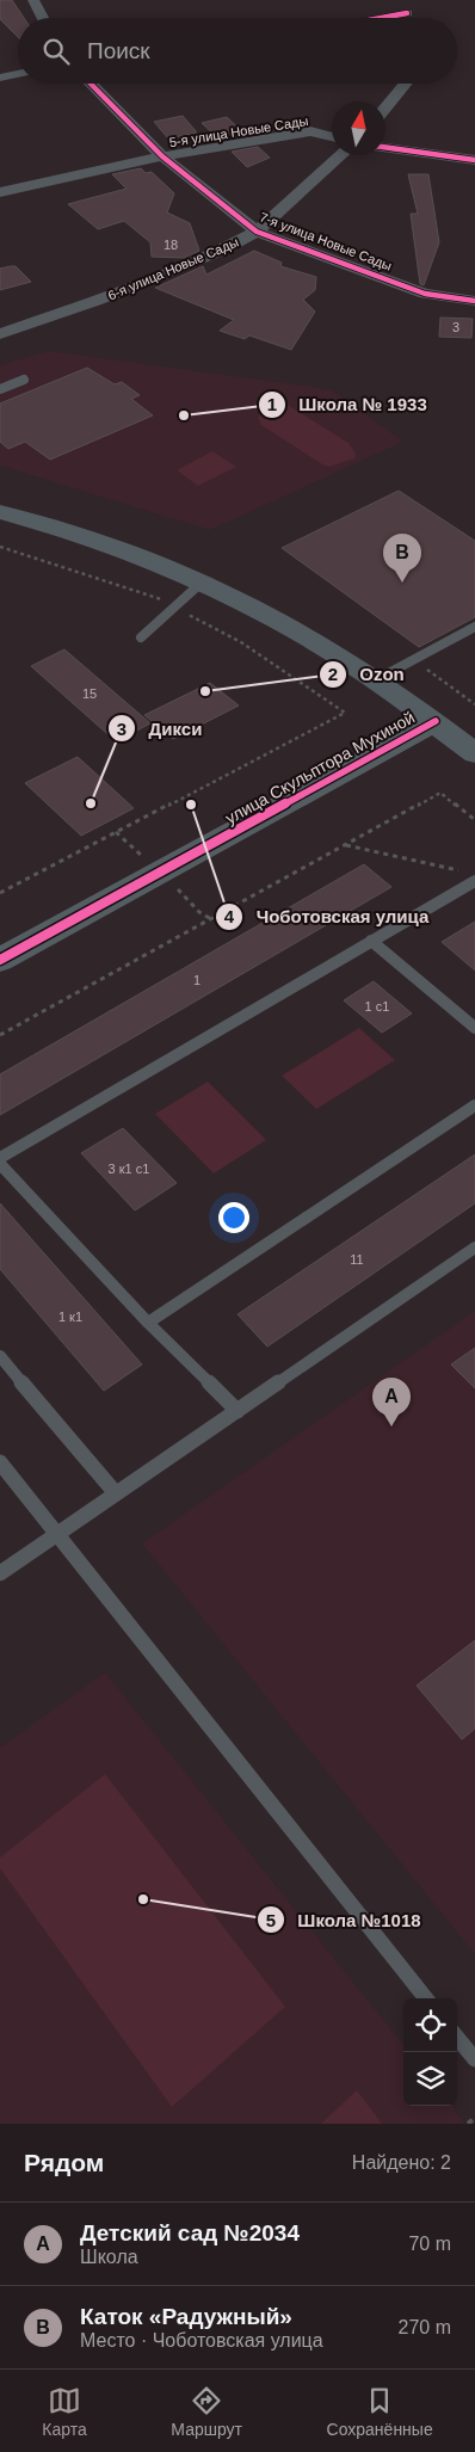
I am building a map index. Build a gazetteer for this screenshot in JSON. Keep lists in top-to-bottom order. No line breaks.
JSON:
{"streets":{"main road":["улица Скульптора Мухиной"],"street":["5-я улица Новые Сады","7-я улица Новые Сады","6-я улица Новые Сады"]},"crossings":[["5-я улица Новые Сады","7-я улица Новые Сады"],["7-я улица Новые Сады","6-я улица Новые Сады"]],"places":["Школа № 1933","Ozon","Дикси","Чоботовская улица","Школа №1018"],"house_numbers":["18","3","15","1","1 с1","3 к1 с1","11","1 к1"],"north":"top","page":{"search":"Поиск","pins":["B","A"],"heading":["Рядом","Найдено: 2"],"list":[{"mark":"A","name":"Детский сад №2034","note":"Школа","value":"70 m"},{"mark":"B","name":"Каток «Радужный»","note":"Место · Чоботовская улица","value":"270 m"}],"nav":["Карта","Маршрут","Сохранённые"]}}
